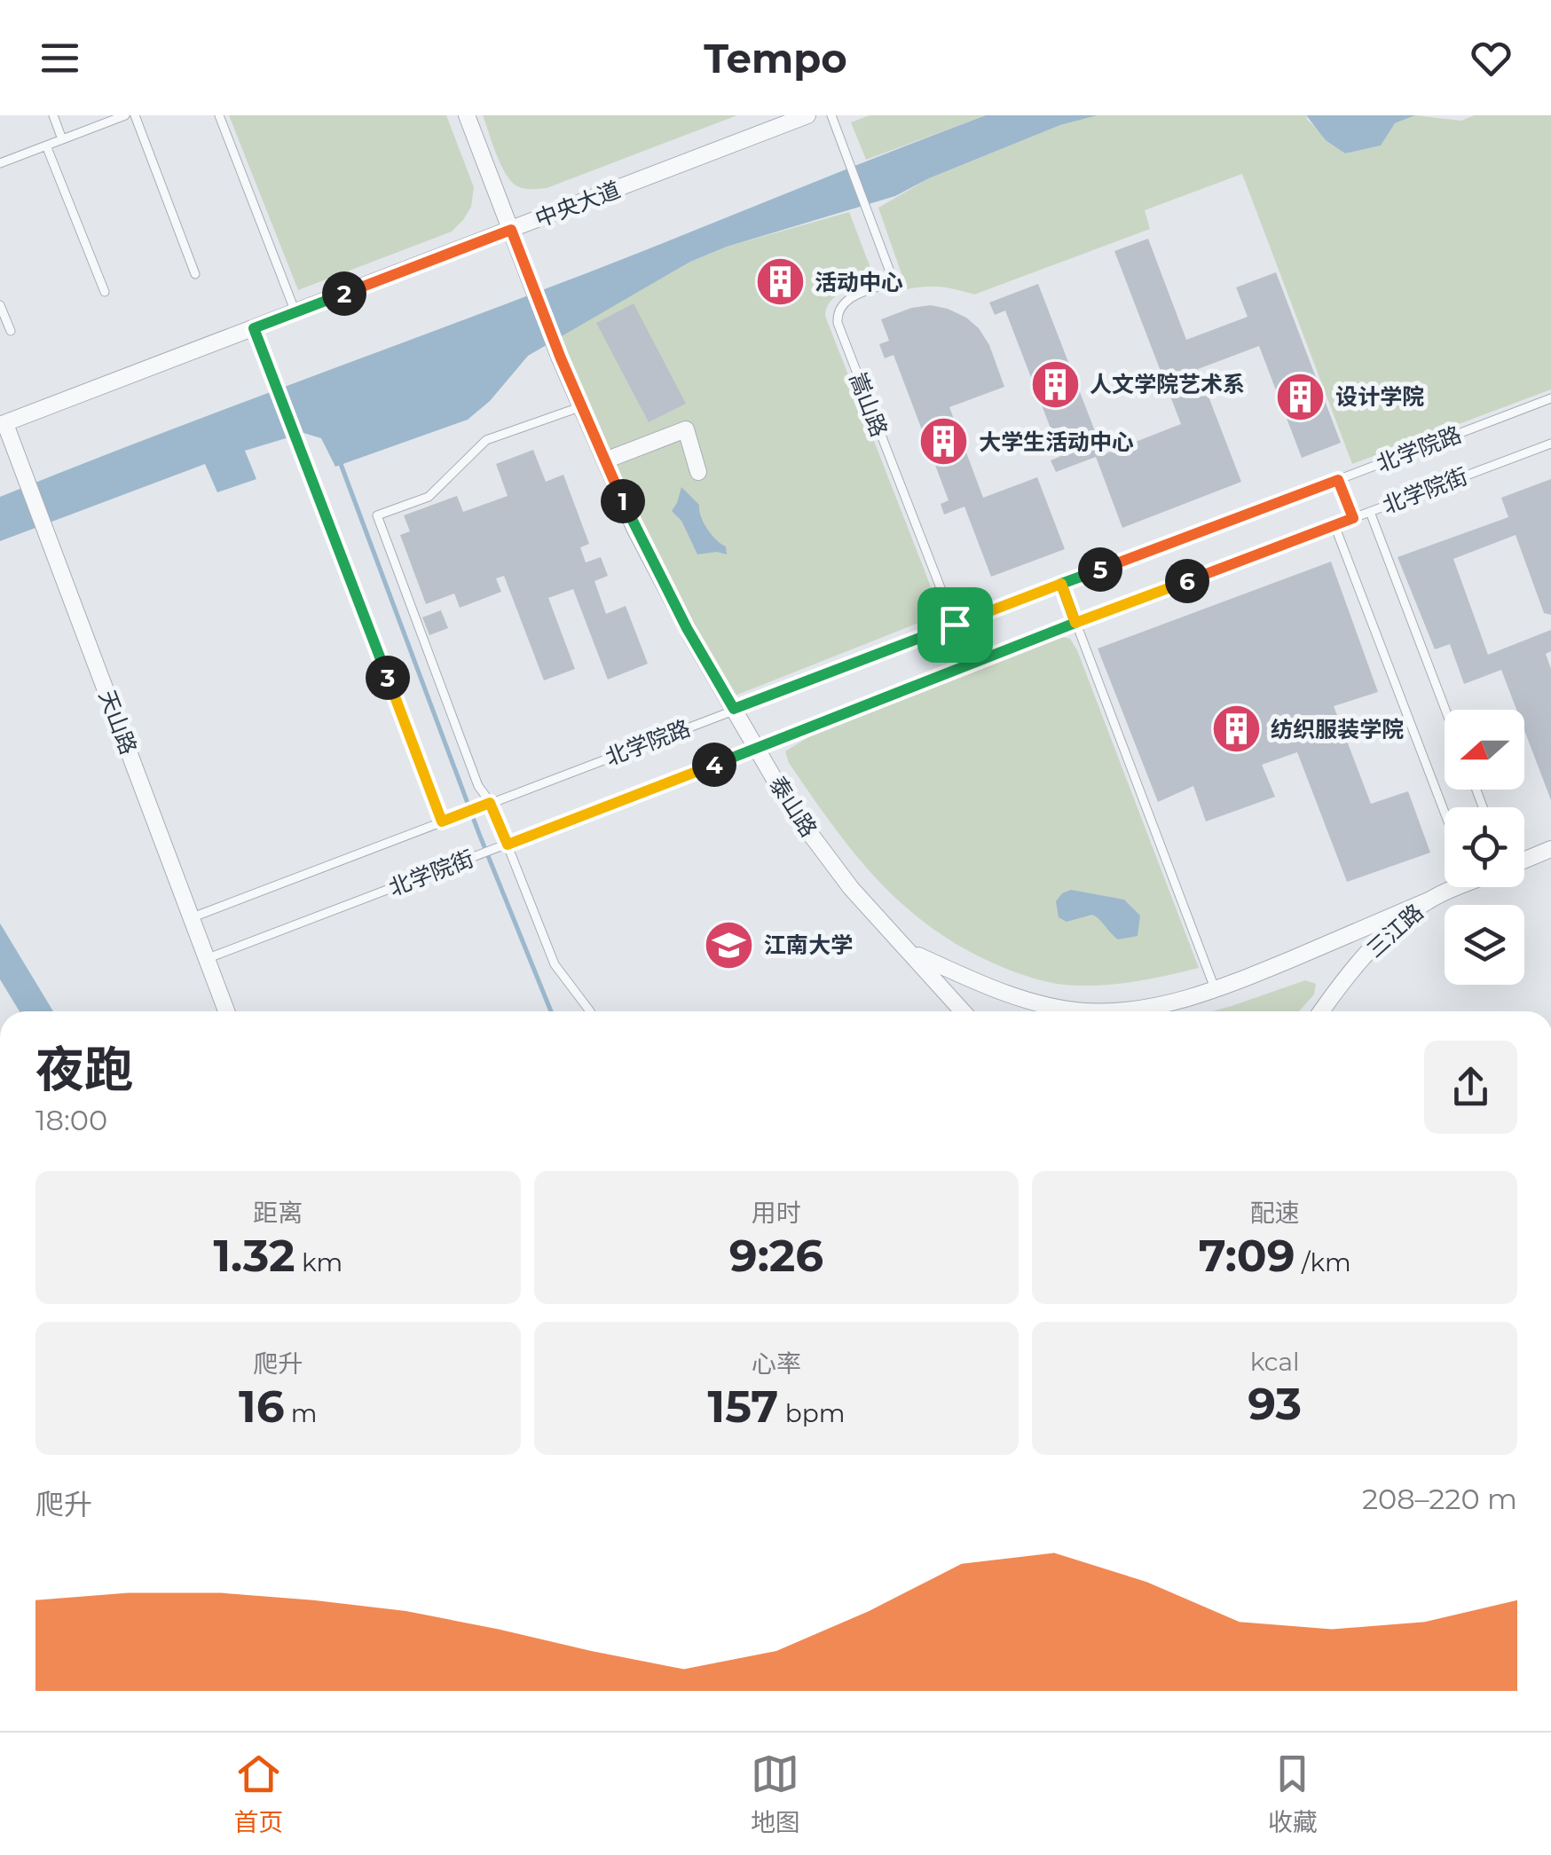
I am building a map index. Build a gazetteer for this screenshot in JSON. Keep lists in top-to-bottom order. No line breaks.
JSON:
{"streets":{"street":["中央大道","天山路","泰山路","三江路"],"lane":["嵩山路","北学院路","北学院街"]},"crossings":[["中央大道","天山路"],["中央大道","泰山路"],["嵩山路","北学院路"],["北学院路","天山路"],["北学院路","泰山路"],["北学院街","天山路"],["北学院街","泰山路"]],"places":{"building":["活动中心","人文学院艺术系","设计学院","大学生活动中心","纺织服装学院"],"school or university":["江南大学"]},"north":"left","page":{"header":"Tempo","pins":["2","1","5","6","3","4"],"heading":["夜跑","18:00"],"stats":[["距离","1.32 km"],["用时","9:26"],["配速","7:09 /km"],["爬升","16 m"],["心率","157 bpm"],["kcal","93"]],"chart":["爬升","208–220 m"],"tabs":["首页","地图","收藏"]}}
